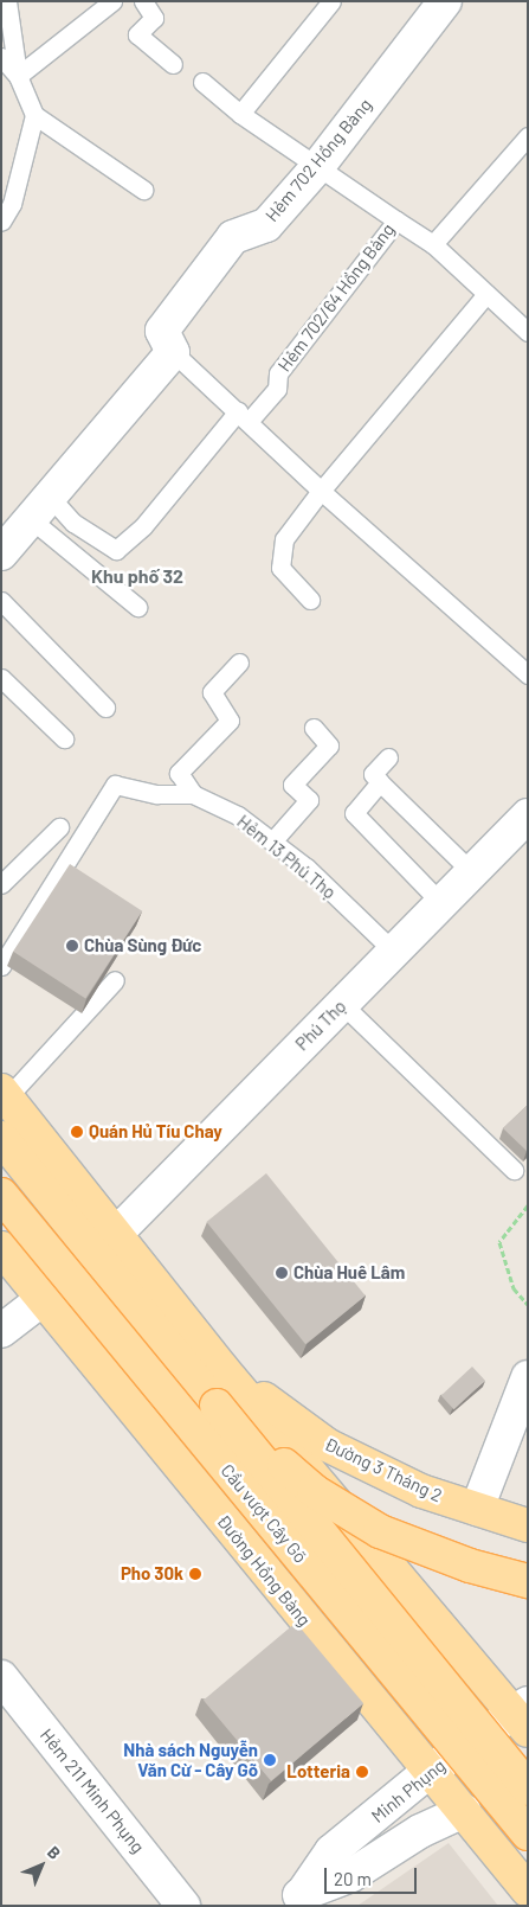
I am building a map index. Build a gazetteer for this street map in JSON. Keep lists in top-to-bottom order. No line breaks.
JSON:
{"streets":{"main road":["Đường 3 Tháng 2","Cầu vượt Cây Gõ","Đường Hồng Bàng","Minh Phụng"],"street":["Hẻm 702 Hồng Bàng","Phú Thọ","Hẻm 211 Minh Phụng"],"lane":["Hẻm 702/64 Hồng Bàng","Hẻm 13 Phú Thọ"]},"crossings":[["Hẻm 702 Hồng Bàng","Hẻm 702/64 Hồng Bàng"],["Hẻm 13 Phú Thọ","Phú Thọ"],["Đường Hồng Bàng","Minh Phụng"]],"districts":["Khu phố 32"],"places":["Chùa Sùng Đức","Quán Hủ Tíu Chay","Chùa Huê Lâm","Pho 30k","Nhà sách Nguyễn Văn Cừ - Cây Gõ","Lotteria"],"scale_bar":"20 m","north":"top right"}
